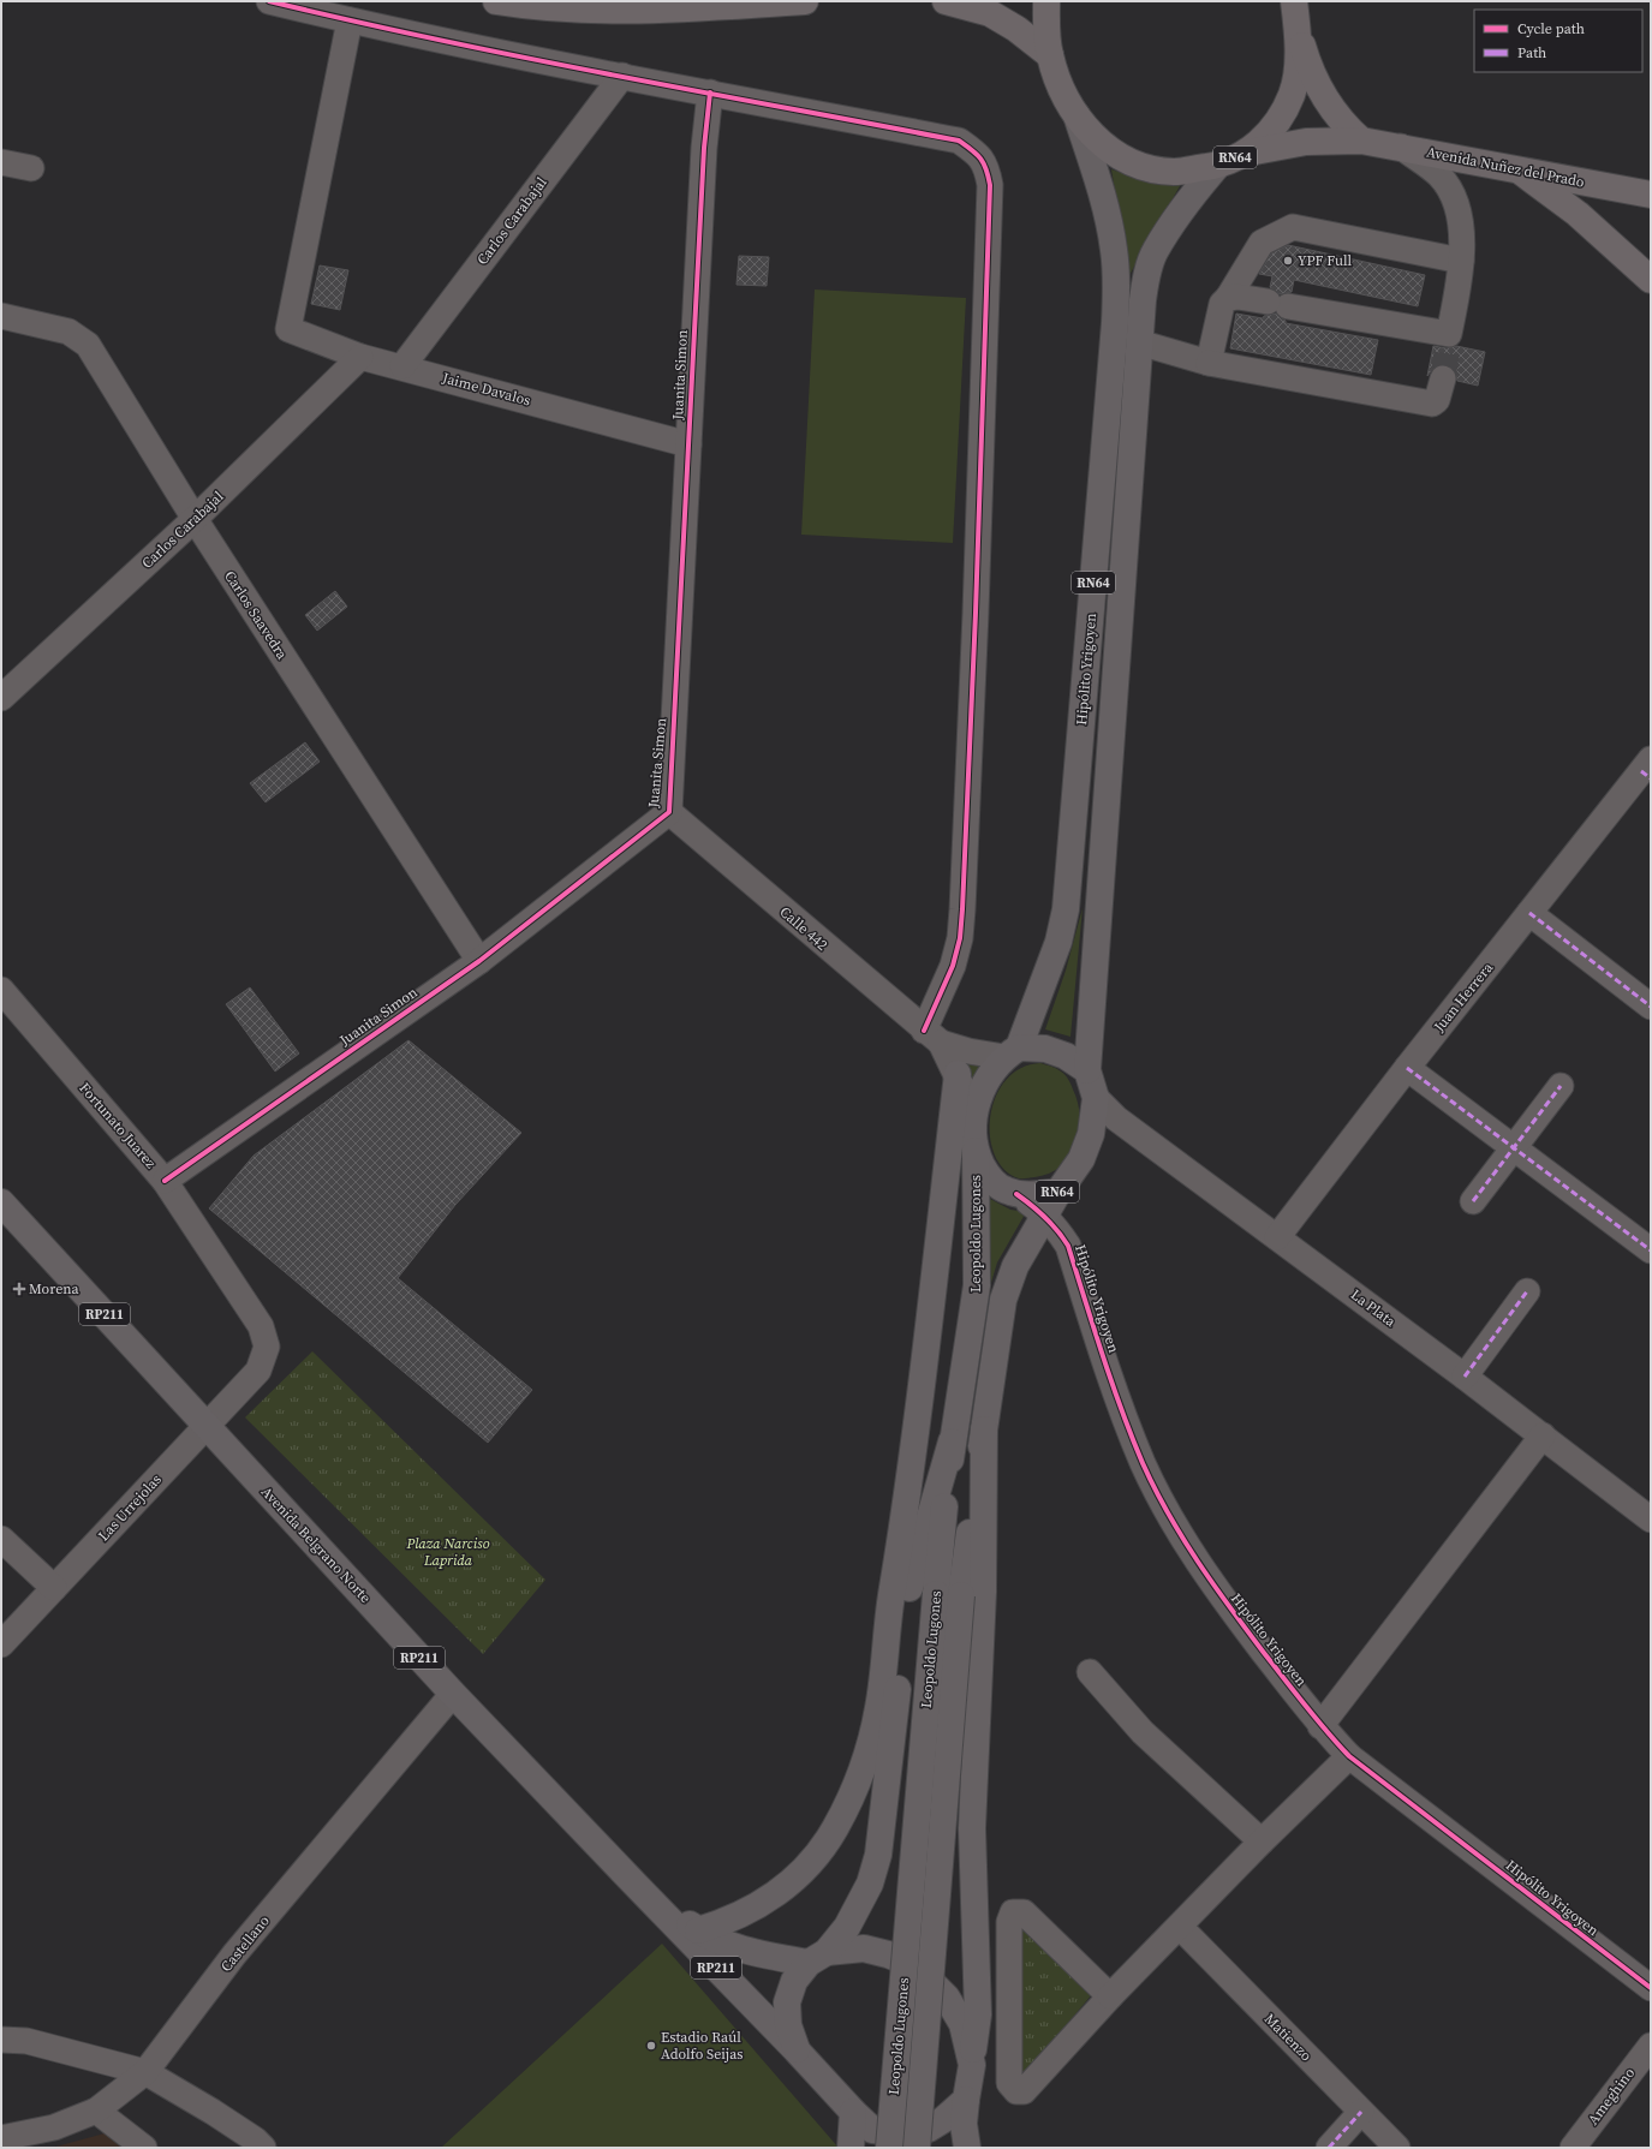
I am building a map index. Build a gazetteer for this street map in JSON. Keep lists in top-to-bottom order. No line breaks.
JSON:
{"streets":{"highway":["RN64","Avenida Nuñez del Prado"],"main road":["Hipólito Yrigoyen","Leopoldo Lugones","RP211","Avenida Belgrano Norte"],"street":["Carlos Carabajal","Juanita Simon","Jaime Davalos","Carlos Saavedra","Calle 442","Juan Herrera","Fortunato Juarez","La Plata","Las Urrejolas","Castellano","Matienzo","Ameghino"]},"crossings":[["RN64","Avenida Nuñez del Prado"],["RN64","Hipólito Yrigoyen"],["RN64","Calle 442"],["RN64","Leopoldo Lugones"],["RN64","La Plata"],["Carlos Carabajal","Jaime Davalos"],["Carlos Carabajal","Carlos Saavedra"],["Juanita Simon","Jaime Davalos"],["Juanita Simon","Carlos Saavedra"],["Juanita Simon","Calle 442"],["Juanita Simon","Fortunato Juarez"],["Hipólito Yrigoyen","Calle 442"],["Hipólito Yrigoyen","Leopoldo Lugones"],["Hipólito Yrigoyen","La Plata"],["Calle 442","Leopoldo Lugones"],["Calle 442","La Plata"],["Juan Herrera","La Plata"],["Fortunato Juarez","Las Urrejolas"],["Leopoldo Lugones","La Plata"],["Leopoldo Lugones","Avenida Belgrano Norte"],["Las Urrejolas","Avenida Belgrano Norte"],["Avenida Belgrano Norte","Castellano"]],"parks":["Plaza Narciso Laprida"],"places":{"other":["YPF Full","Estadio Raúl Adolfo Seijas"],"health":["Morena"]},"legend":["Cycle path","Path"]}
